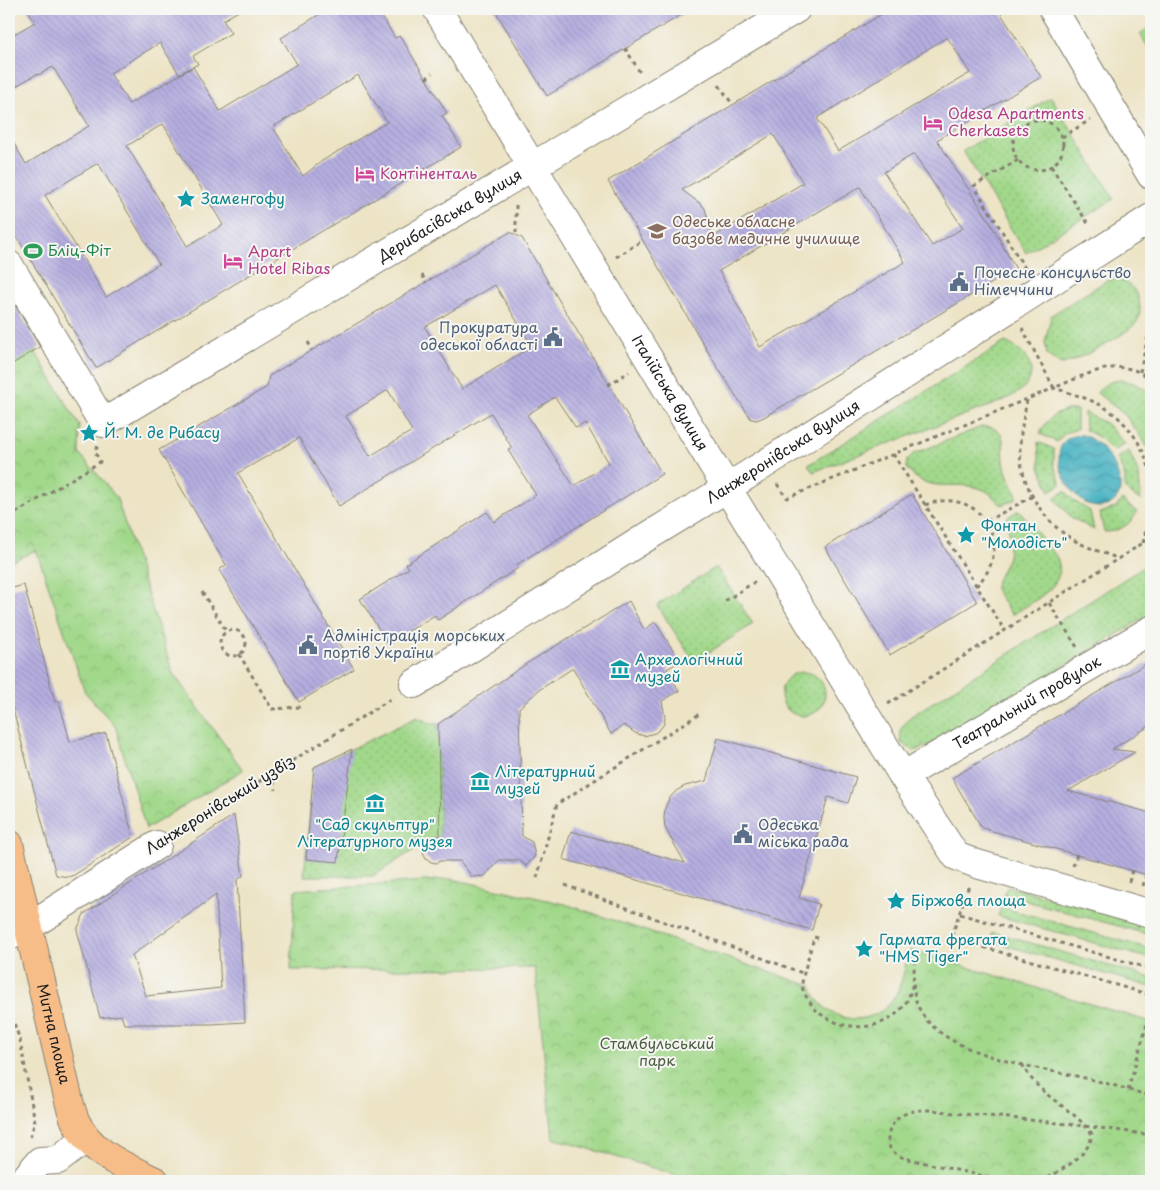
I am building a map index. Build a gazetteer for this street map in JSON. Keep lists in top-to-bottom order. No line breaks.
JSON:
{"streets":{"main road":["Митна площа"],"street":["Дерибасівська вулиця","Італійська вулиця","Ланжеронівська вулиця","Театральний провулок","Ланжеронівський узвіз"]},"crossings":[["Дерибасівська вулиця","Італійська вулиця"],["Італійська вулиця","Ланжеронівська вулиця"],["Італійська вулиця","Театральний провулок"],["Ланжеронівська вулиця","Ланжеронівський узвіз"],["Ланжеронівський узвіз","Митна площа"]],"parks":["Стамбульський парк"],"places":{"hotel":["Odesa Apartments Cherkasets","Контіненталь","Apart Hotel Ribas"],"place":["Заменгофу","Й. М. де Рибасу","Фонтан \"Молодість\"","Біржова площа","Гармата фрегата \"HMS Tiger\""],"school or university":["Одеське обласне базове медичне училище"],"sports":["Бліц-Фіт"],"public building":["Почесне консульство Німеччини","Прокуратура одеської області","Адміністрація морських портів України","Одеська міська рада"],"museum":["Археологічний музей","Літературний музей","\"Сад скульптур\" Літературного музея"]}}
